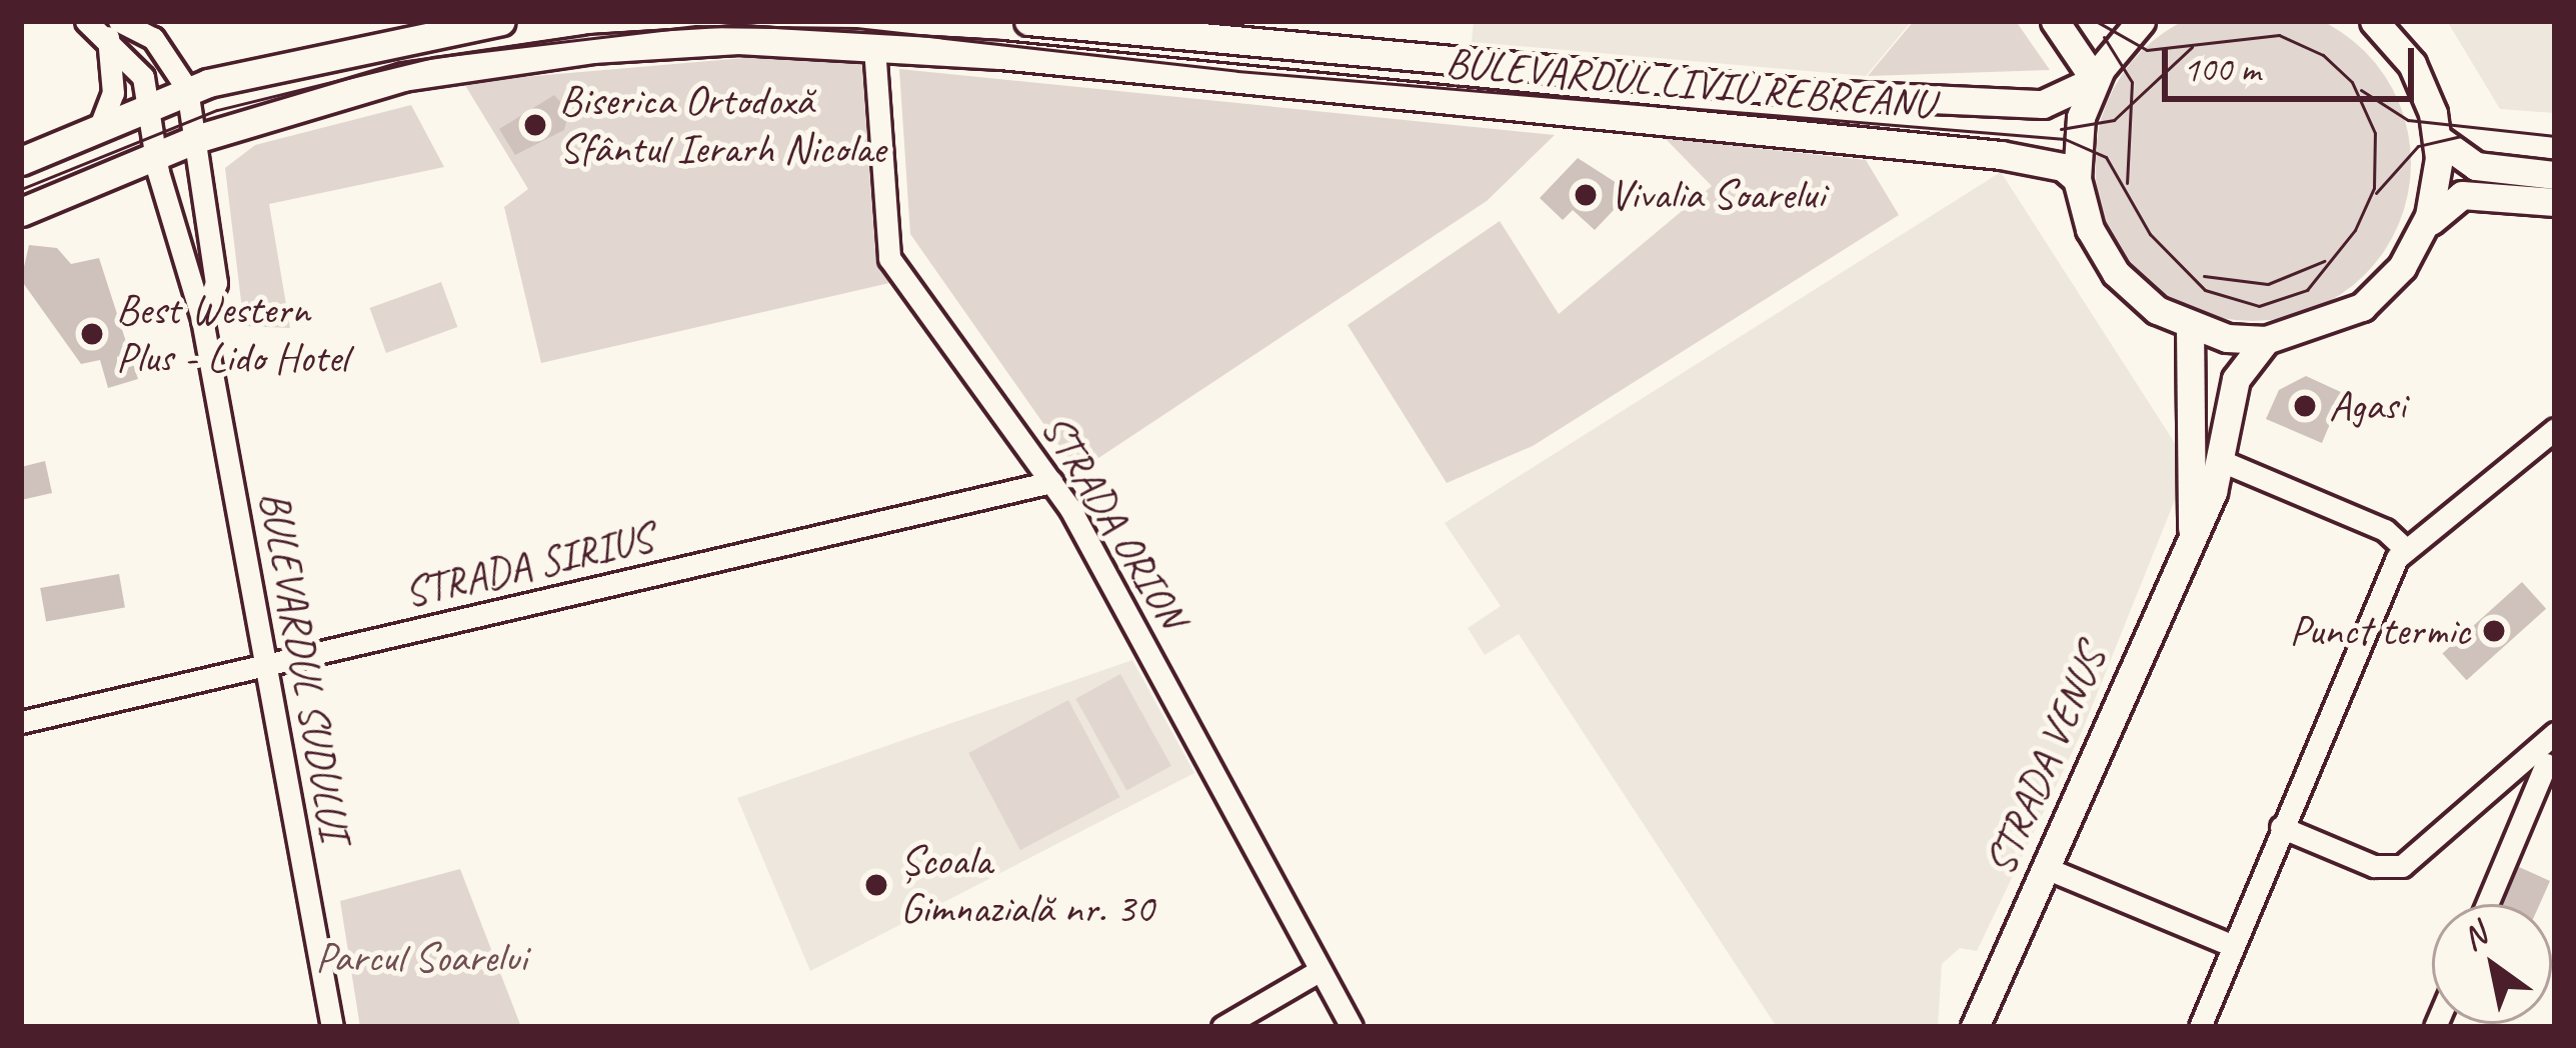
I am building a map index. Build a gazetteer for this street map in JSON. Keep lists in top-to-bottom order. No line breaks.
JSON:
{"streets":{"main road":["BULEVARDUL LIVIU REBREANU","STRADA VENUS"],"street":["STRADA ORION","STRADA SIRIUS","BULEVARDUL SUDULUI"]},"crossings":[["BULEVARDUL LIVIU REBREANU","STRADA ORION"],["BULEVARDUL LIVIU REBREANU","BULEVARDUL SUDULUI"],["STRADA ORION","STRADA SIRIUS"],["STRADA SIRIUS","BULEVARDUL SUDULUI"]],"parks":["Parcul Soarelui"],"places":["Biserica Ortodoxă Sfântul Ierarh Nicolae","Vivalia Soarelui","Best Western Plus - Lido Hotel","Agasi","Punct termic","Școala Gimnazială nr. 30"],"scale_bar":"100 m","north":"top left"}
